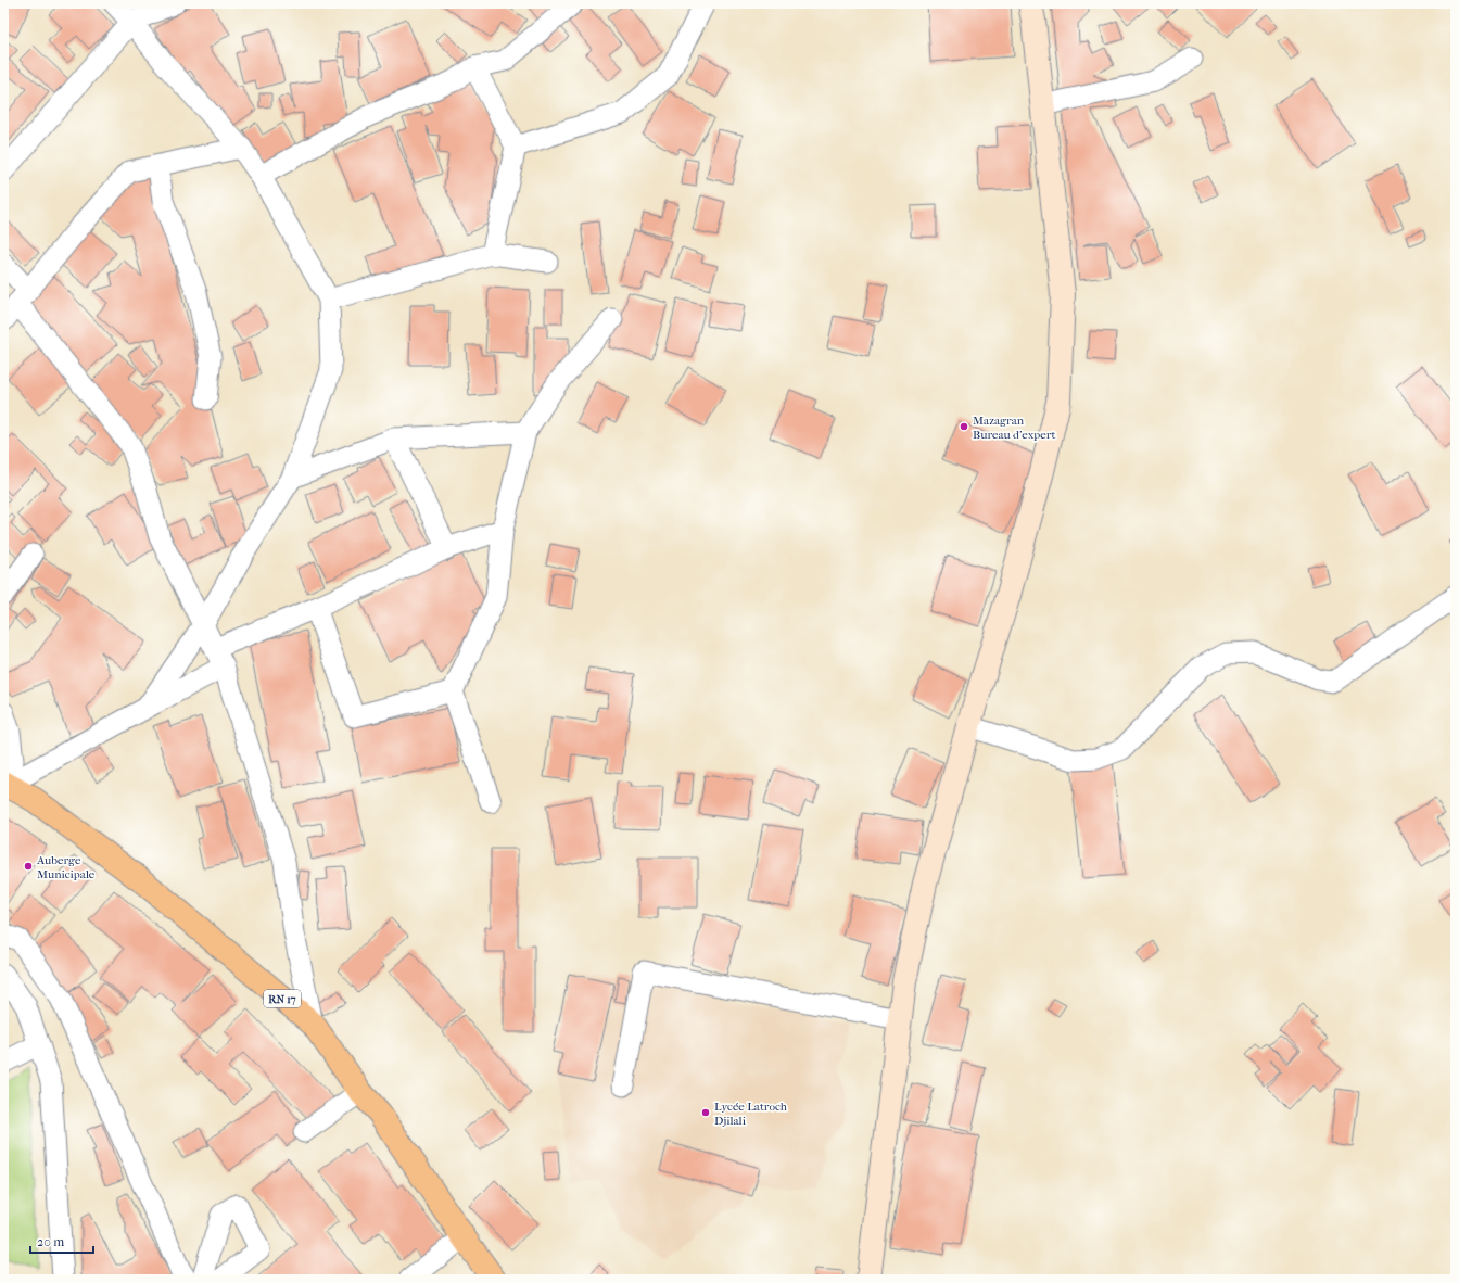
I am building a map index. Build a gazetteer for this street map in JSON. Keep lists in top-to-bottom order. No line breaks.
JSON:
{"streets":{"main road":["RN 17"]},"places":["Mazagran Bureau d'expert","Auberge Municipale","Lycée Latroch Djilali"],"scale_bar":"20 m"}
